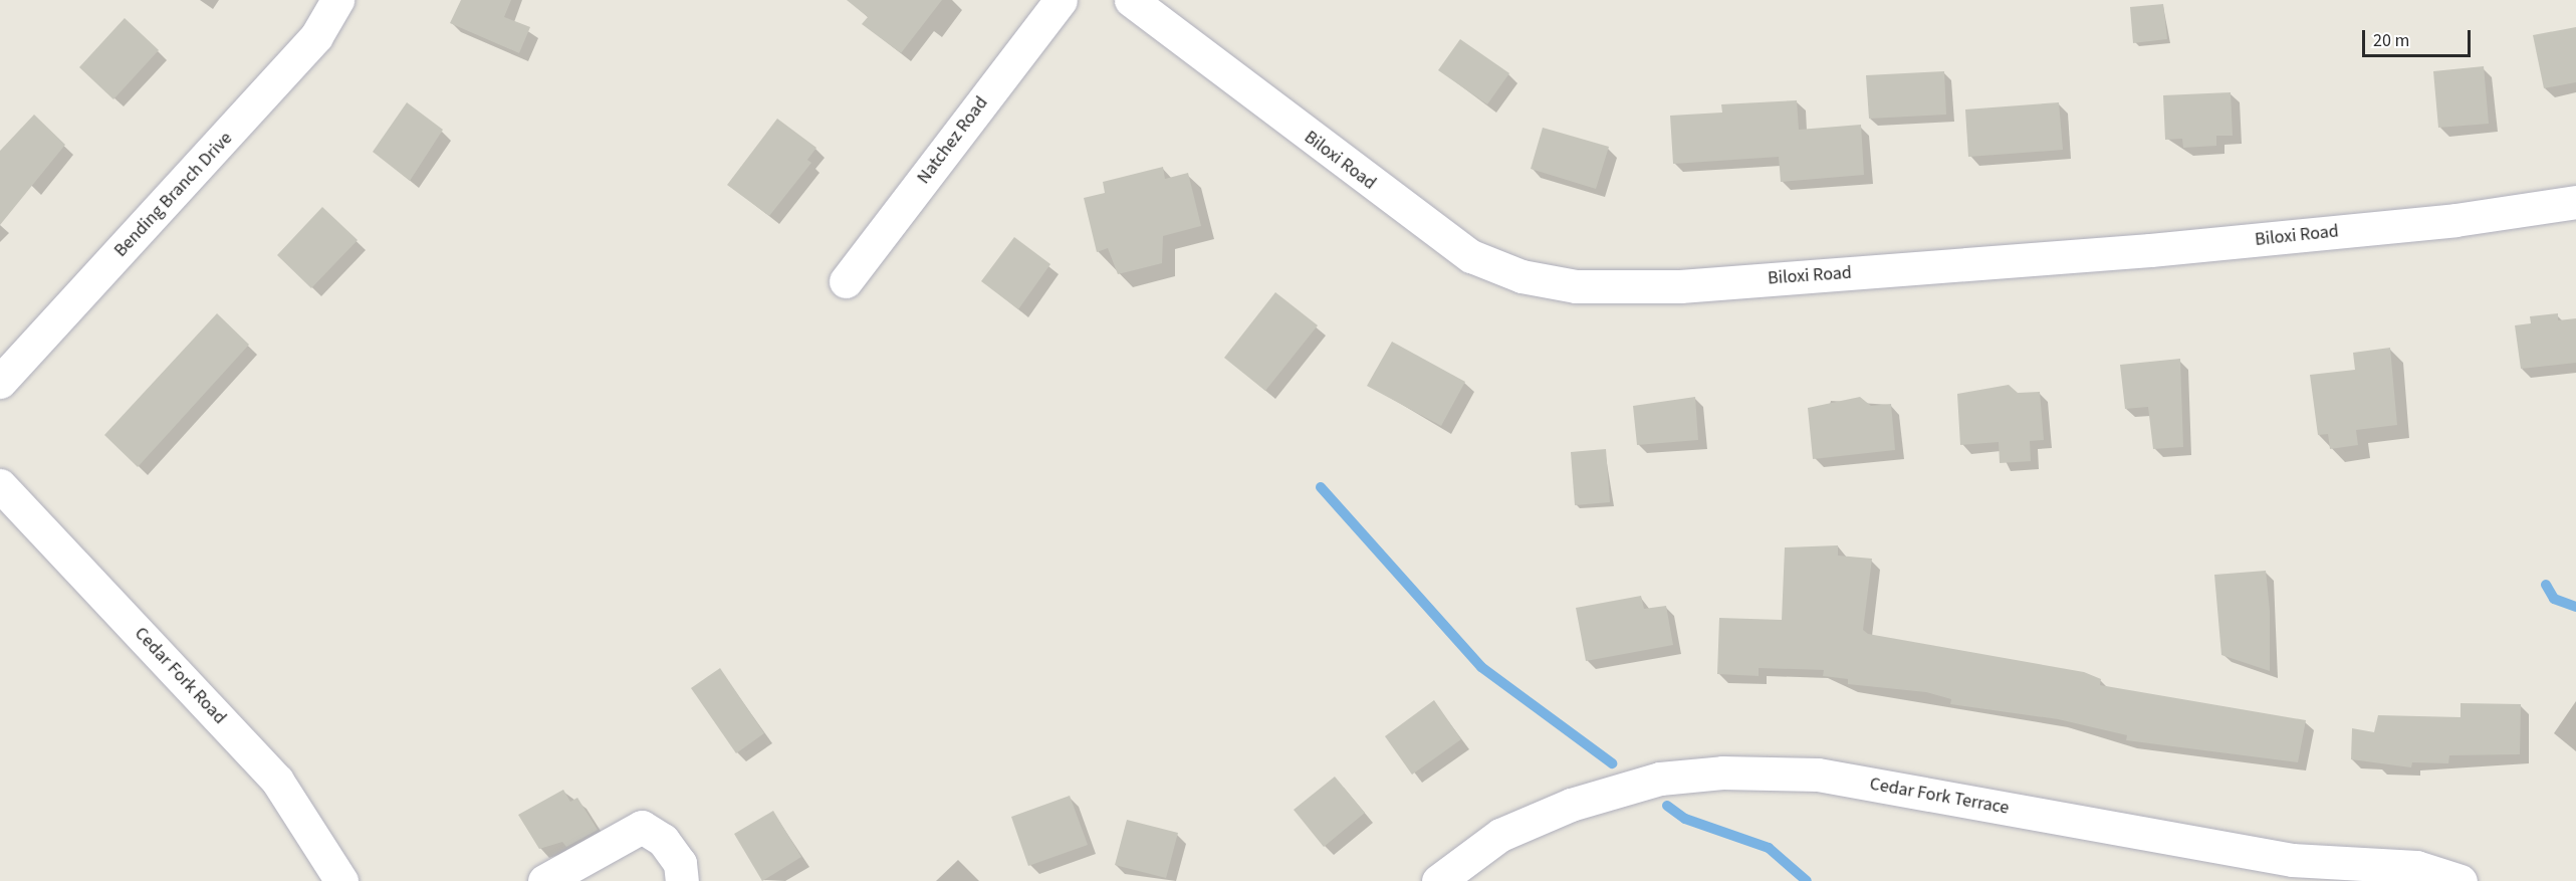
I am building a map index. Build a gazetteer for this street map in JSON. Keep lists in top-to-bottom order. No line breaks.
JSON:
{"streets":{"street":["Natchez Road","Biloxi Road","Bending Branch Drive","Cedar Fork Road","Cedar Fork Terrace"]},"scale_bar":"20 m"}
